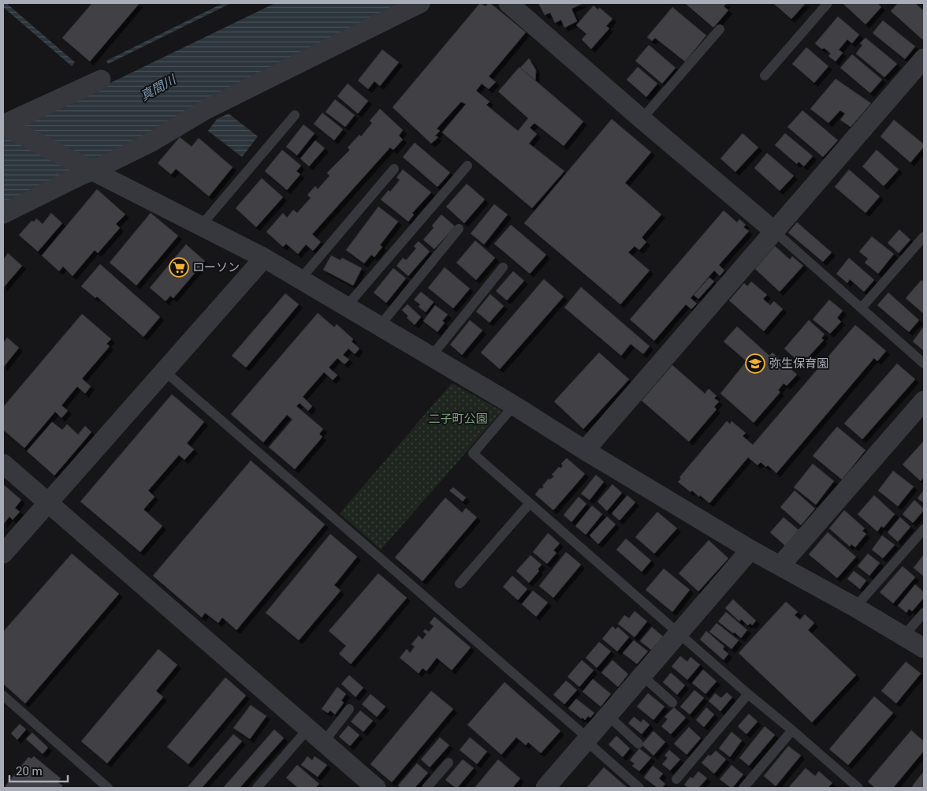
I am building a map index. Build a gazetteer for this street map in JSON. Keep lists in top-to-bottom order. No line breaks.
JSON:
{"water":["真間川"],"parks":["二子町公園"],"places":{"supermarket":["ローソン"],"school or university":["弥生保育園"]},"scale_bar":"20 m"}
